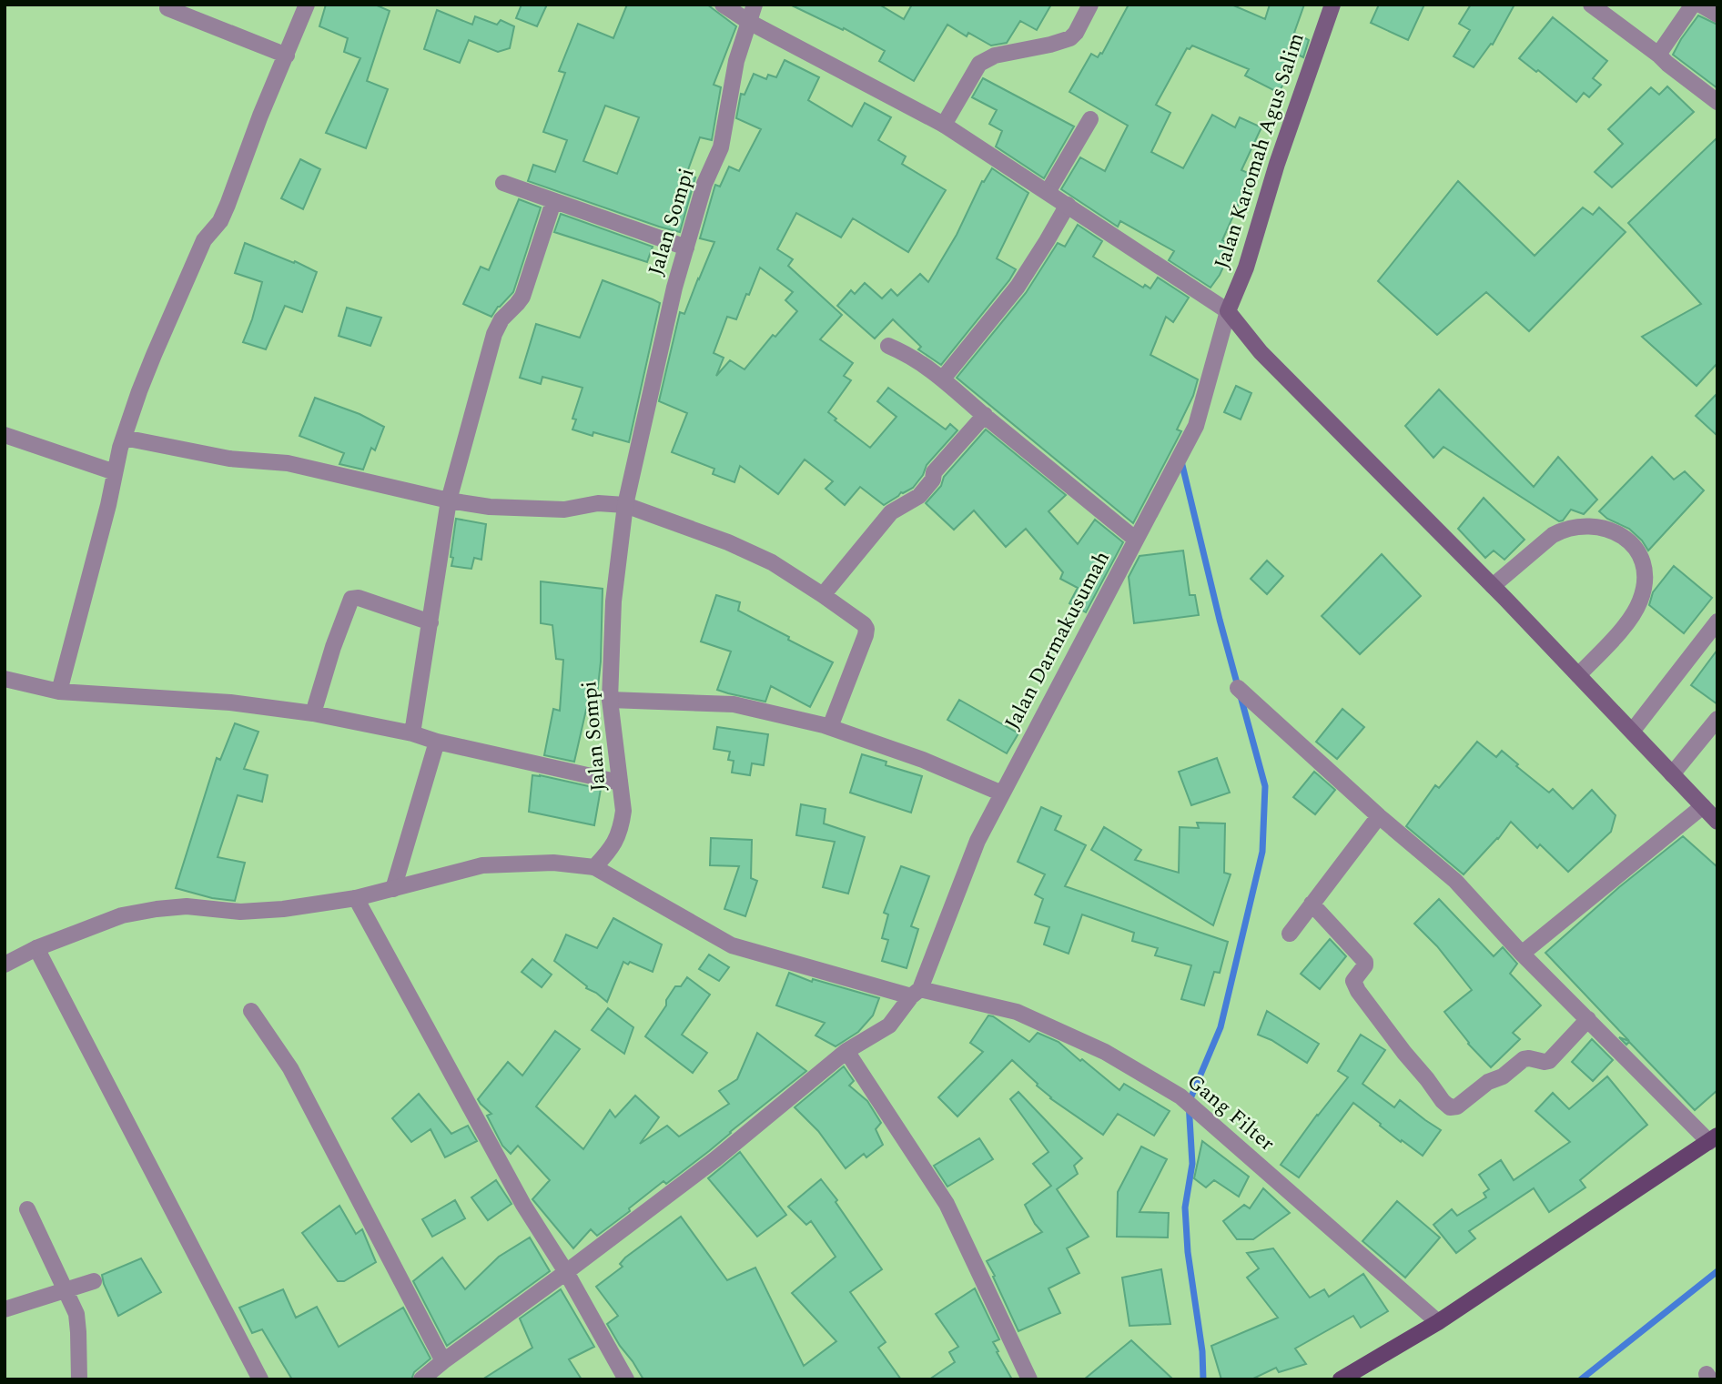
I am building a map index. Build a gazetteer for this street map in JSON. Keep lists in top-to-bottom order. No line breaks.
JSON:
{"streets":{"main road":["Jalan Karomah Agus Salim"],"street":["Jalan Sompi","Jalan Darmakusumah","Gang Filter"]},"crossings":[["Jalan Karomah Agus Salim","Jalan Darmakusumah"],["Jalan Sompi","Gang Filter"],["Jalan Darmakusumah","Gang Filter"]]}
